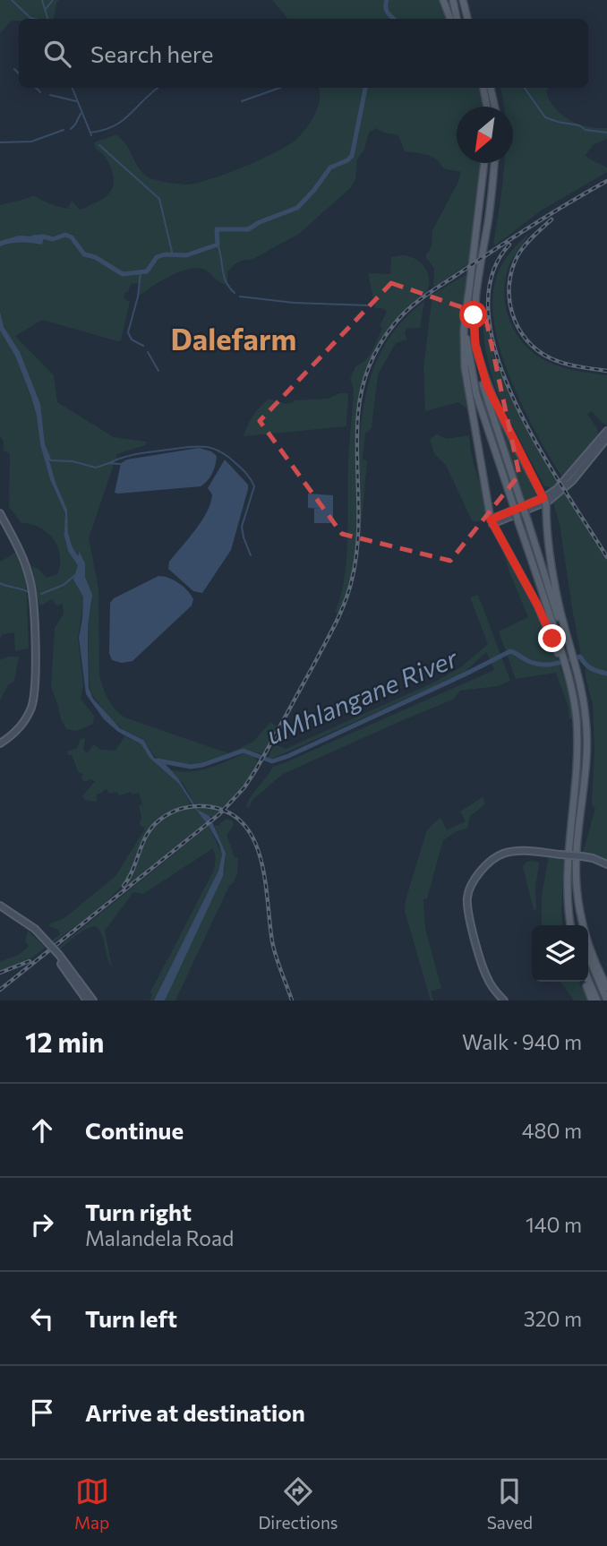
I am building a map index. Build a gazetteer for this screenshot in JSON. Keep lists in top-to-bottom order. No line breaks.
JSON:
{"districts":["Dalefarm"],"water":["uMhlangane River"],"north":"bottom left","page":{"search":"Search here","heading":["12 min","Walk · 940 m"],"list":[["Continue","480 m"],["Turn right","Malandela Road","140 m"],["Turn left","320 m"],"Arrive at destination"],"nav":["Map","Directions","Saved"]}}
